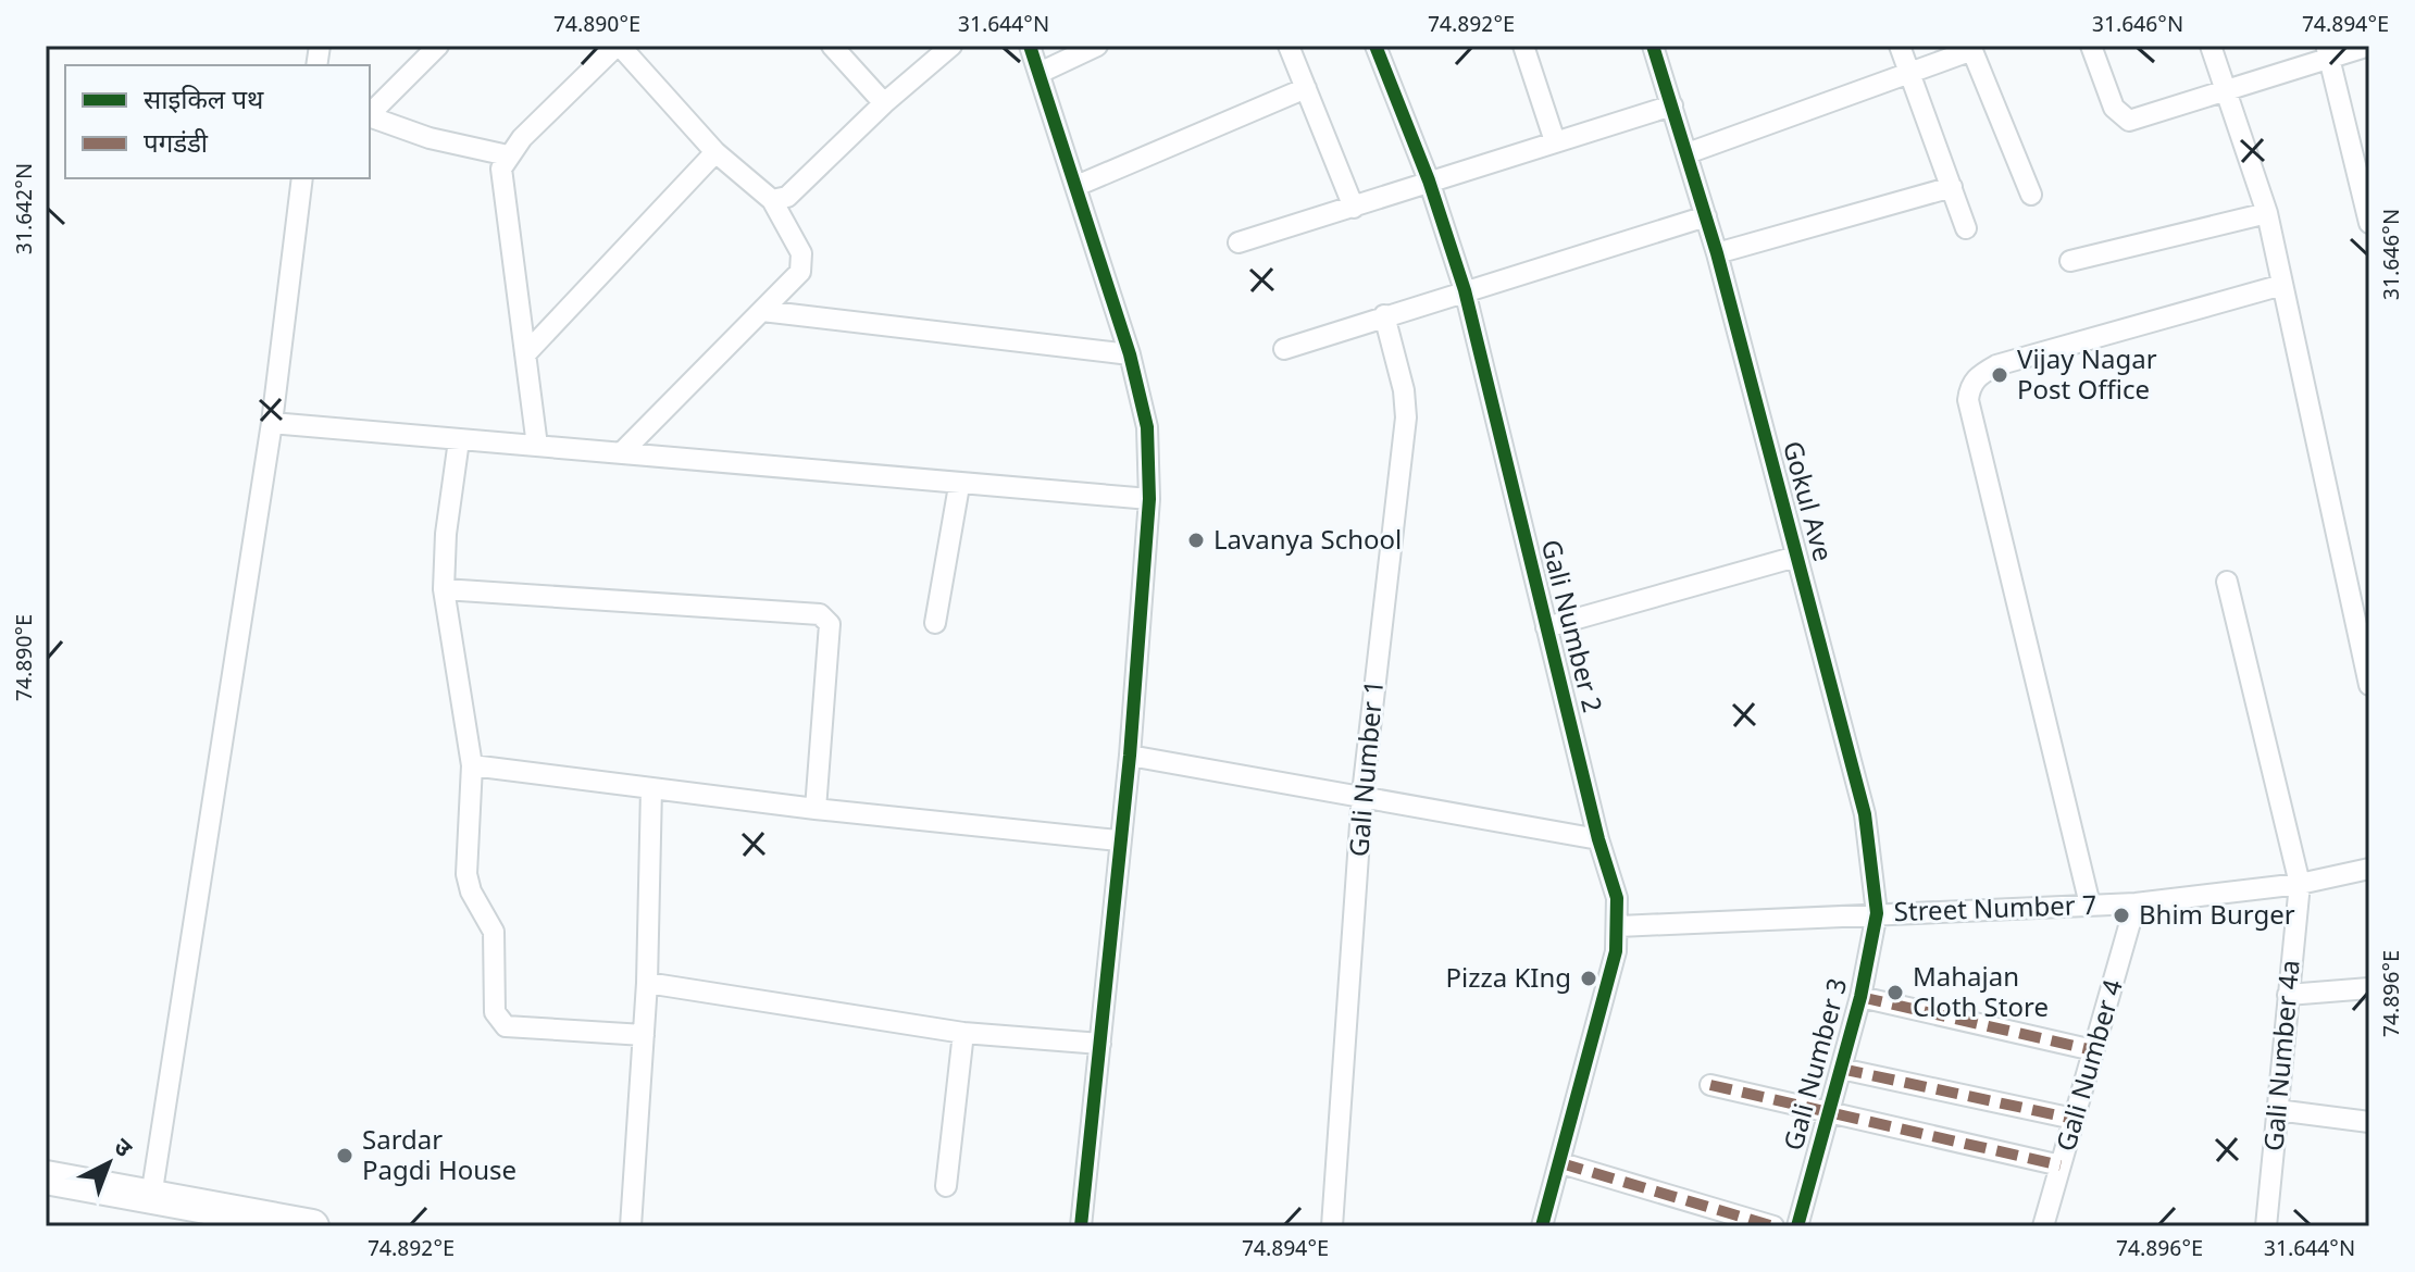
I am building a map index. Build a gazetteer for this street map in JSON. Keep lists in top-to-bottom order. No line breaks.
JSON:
{"streets":{"street":["Gokul Ave","Gali Number 2","Gali Number 1","Street Number 7","Gali Number 4a","Gali Number 3","Gali Number 4"]},"crossings":[["Gokul Ave","Street Number 7"],["Gokul Ave","Gali Number 3"],["Gali Number 2","Street Number 7"],["Street Number 7","Gali Number 4a"],["Street Number 7","Gali Number 3"],["Street Number 7","Gali Number 4"]],"places":["Vijay Nagar Post Office","Lavanya School","Bhim Burger","Pizza KIng","Mahajan Cloth Store","Sardar Pagdi House"],"legend":["साइकिल पथ","पगडंडी"],"north":"top right","coordinates":["74.890°E","31.644°N","74.892°E","31.646°N","74.894°E","31.642°N","74.896°E"]}
